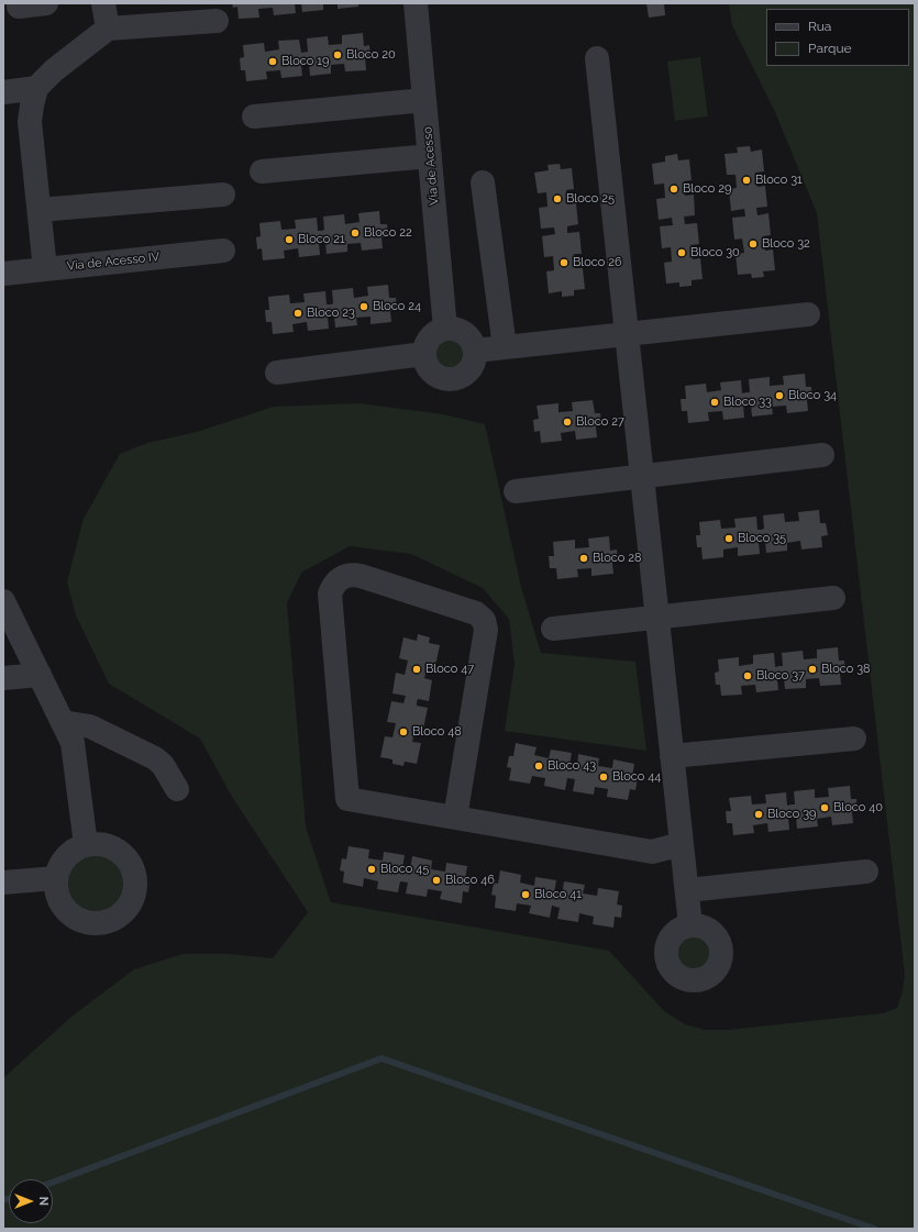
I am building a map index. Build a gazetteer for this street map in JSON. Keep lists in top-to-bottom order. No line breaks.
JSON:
{"streets":{"lane":["Via de Acesso","Via de Acesso IV"]},"places":["Bloco 20","Bloco 19","Bloco 31","Bloco 29","Bloco 25","Bloco 22","Bloco 21","Bloco 32","Bloco 30","Bloco 26","Bloco 24","Bloco 23","Bloco 34","Bloco 33","Bloco 27","Bloco 35","Bloco 28","Bloco 47","Bloco 38","Bloco 37","Bloco 48","Bloco 43","Bloco 44","Bloco 40","Bloco 39","Bloco 45","Bloco 46","Bloco 41"],"legend":["Rua","Parque"],"north":"right"}
